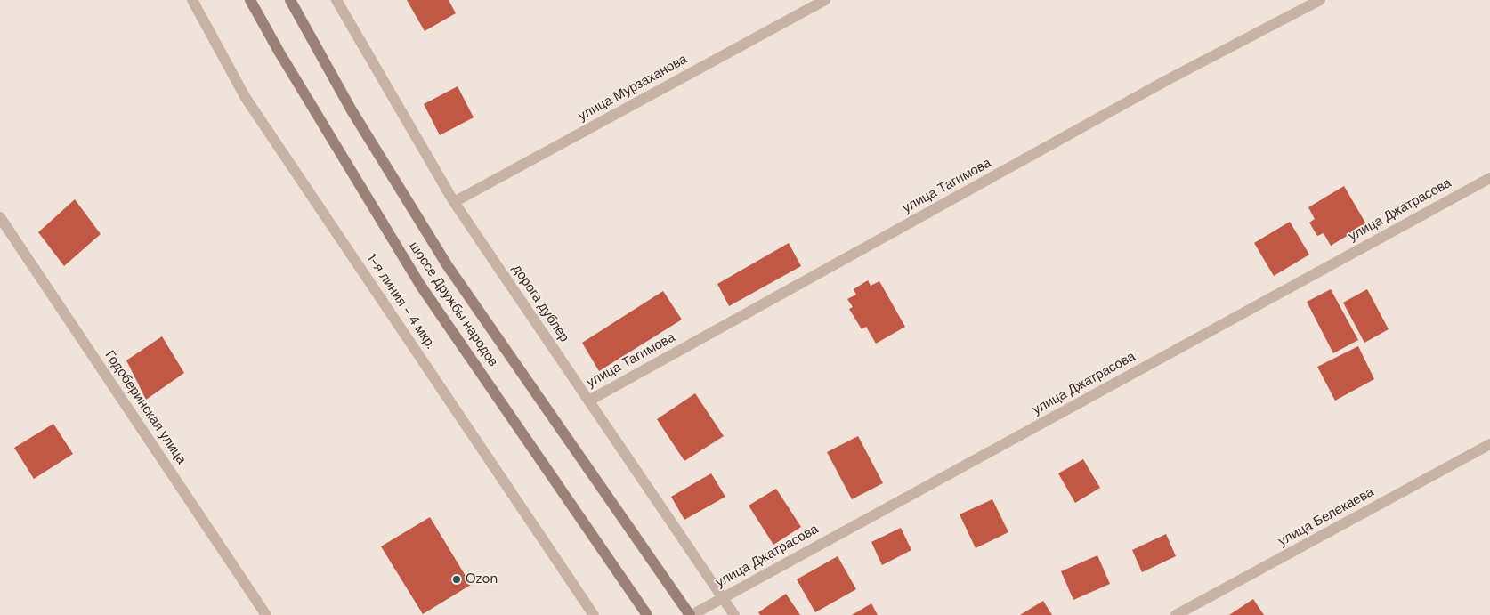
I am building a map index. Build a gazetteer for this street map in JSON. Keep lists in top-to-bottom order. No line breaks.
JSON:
{"streets":{"main road":["шоссе Дружбы народов"],"street":["улица Мурзаханова","улица Тагимова","улица Джатрасова","1-я линия - 4 мкр.","дорога дублер","Годоберинская улица","улица Белекаева"]},"crossings":[["улица Мурзаханова","дорога дублер"],["улица Тагимова","дорога дублер"],["улица Джатрасова","дорога дублер"]],"places":["Ozon"]}
